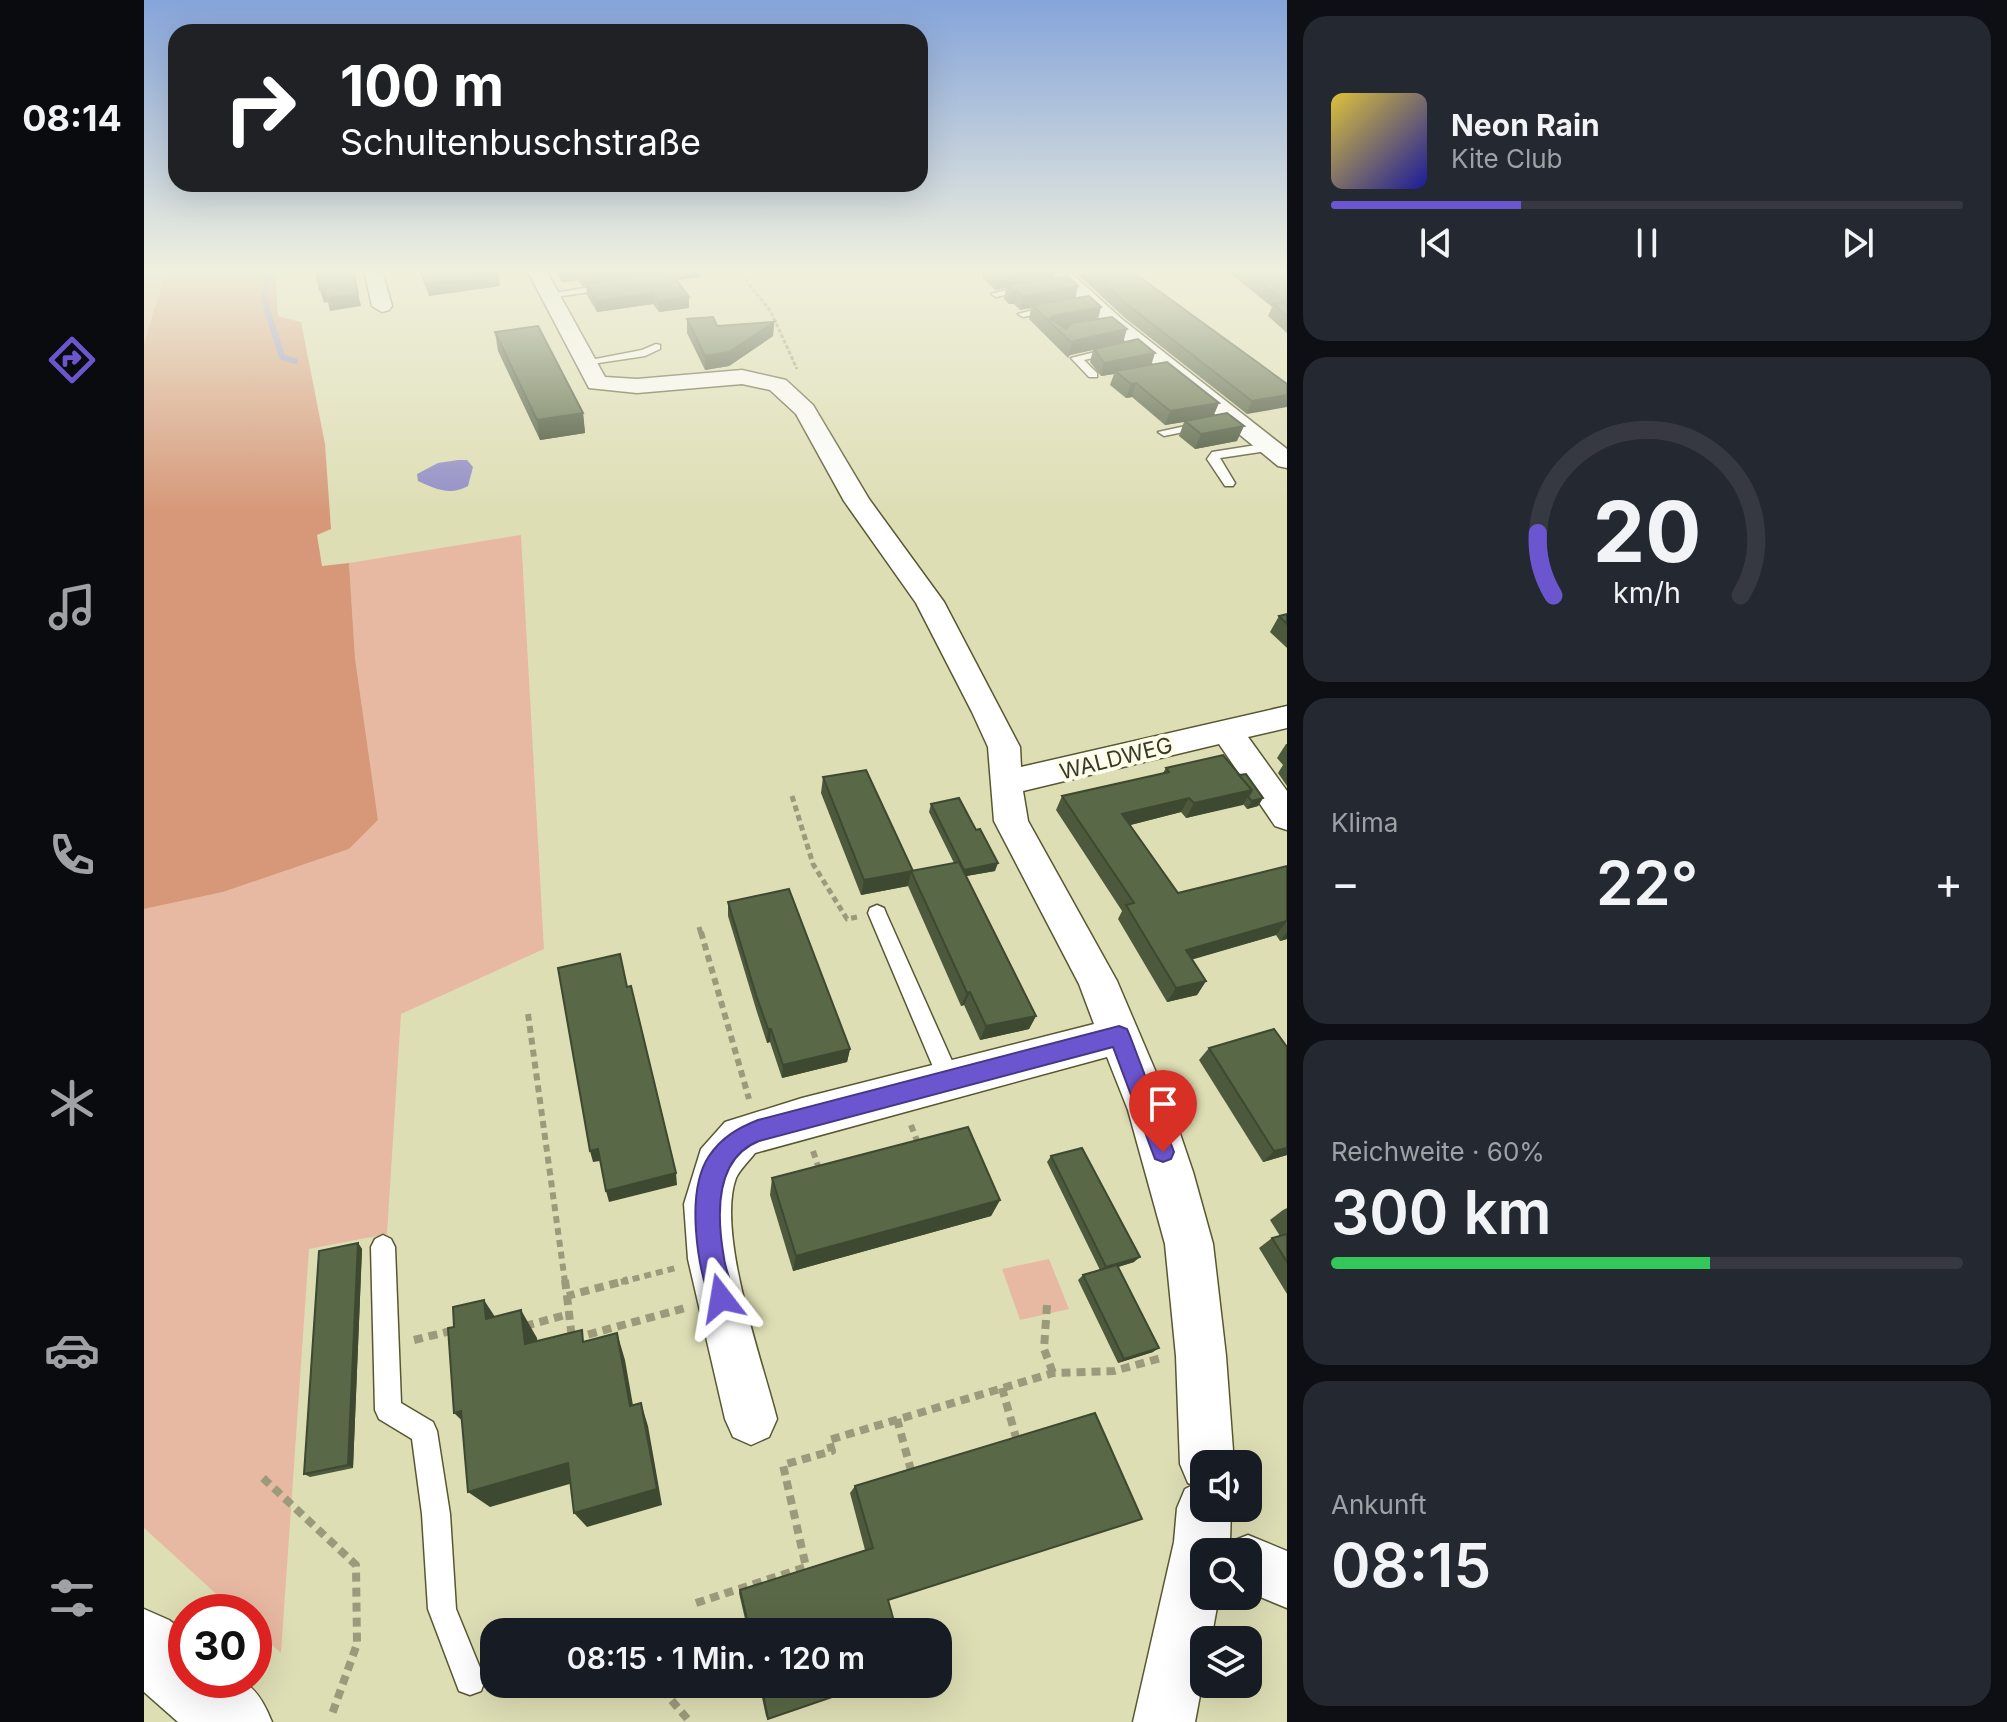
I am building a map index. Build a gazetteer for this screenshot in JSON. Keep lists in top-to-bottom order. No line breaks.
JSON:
{"streets":{"street":["WALDWEG"]},"page":{"tabs":"08:14","turn":["100 m","Schultenbuschstraße"],"song":["Neon Rain","Kite Club"],"tile":["Klima",["Reichweite · 60%","300 km"],["Ankunft","08:15"]],"heat":["−","22°","+"],"limit":"30","trip":"08:15 · 1 Min. · 120 m","gauge":["20","km/h"]}}
